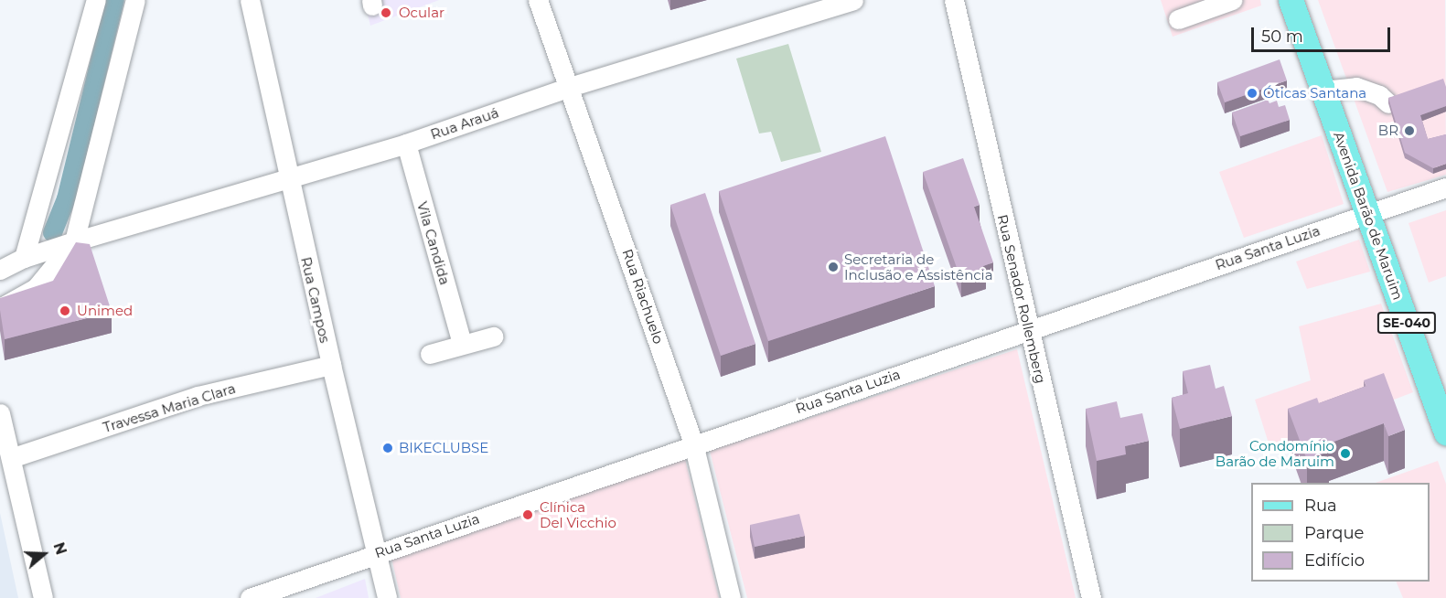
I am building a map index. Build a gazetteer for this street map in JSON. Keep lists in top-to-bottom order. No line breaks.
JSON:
{"streets":{"main road":["Avenida Barão de Maruim","SE-040"],"street":["Rua Arauá","Vila Candida","Rua Santa Luzia","Rua Riachuelo","Rua Senador Rollemberg","Rua Campos","Travessa Maria Clara"]},"crossings":[["Rua Arauá","Vila Candida"],["Rua Arauá","Rua Riachuelo"],["Rua Arauá","Rua Campos"],["Avenida Barão de Maruim","Rua Santa Luzia"],["Rua Santa Luzia","Rua Riachuelo"],["Rua Santa Luzia","Rua Senador Rollemberg"],["Rua Santa Luzia","Rua Campos"],["Rua Campos","Travessa Maria Clara"]],"places":["Ocular","Óticas Santana","BR","Secretaria de Inclusão e Assistência","Unimed","BIKECLUBSE","Condomínio Barão de Maruim","Clínica Del Vicchio"],"legend":["Rua","Parque","Edifício"],"scale_bar":"50 m","north":"right"}
